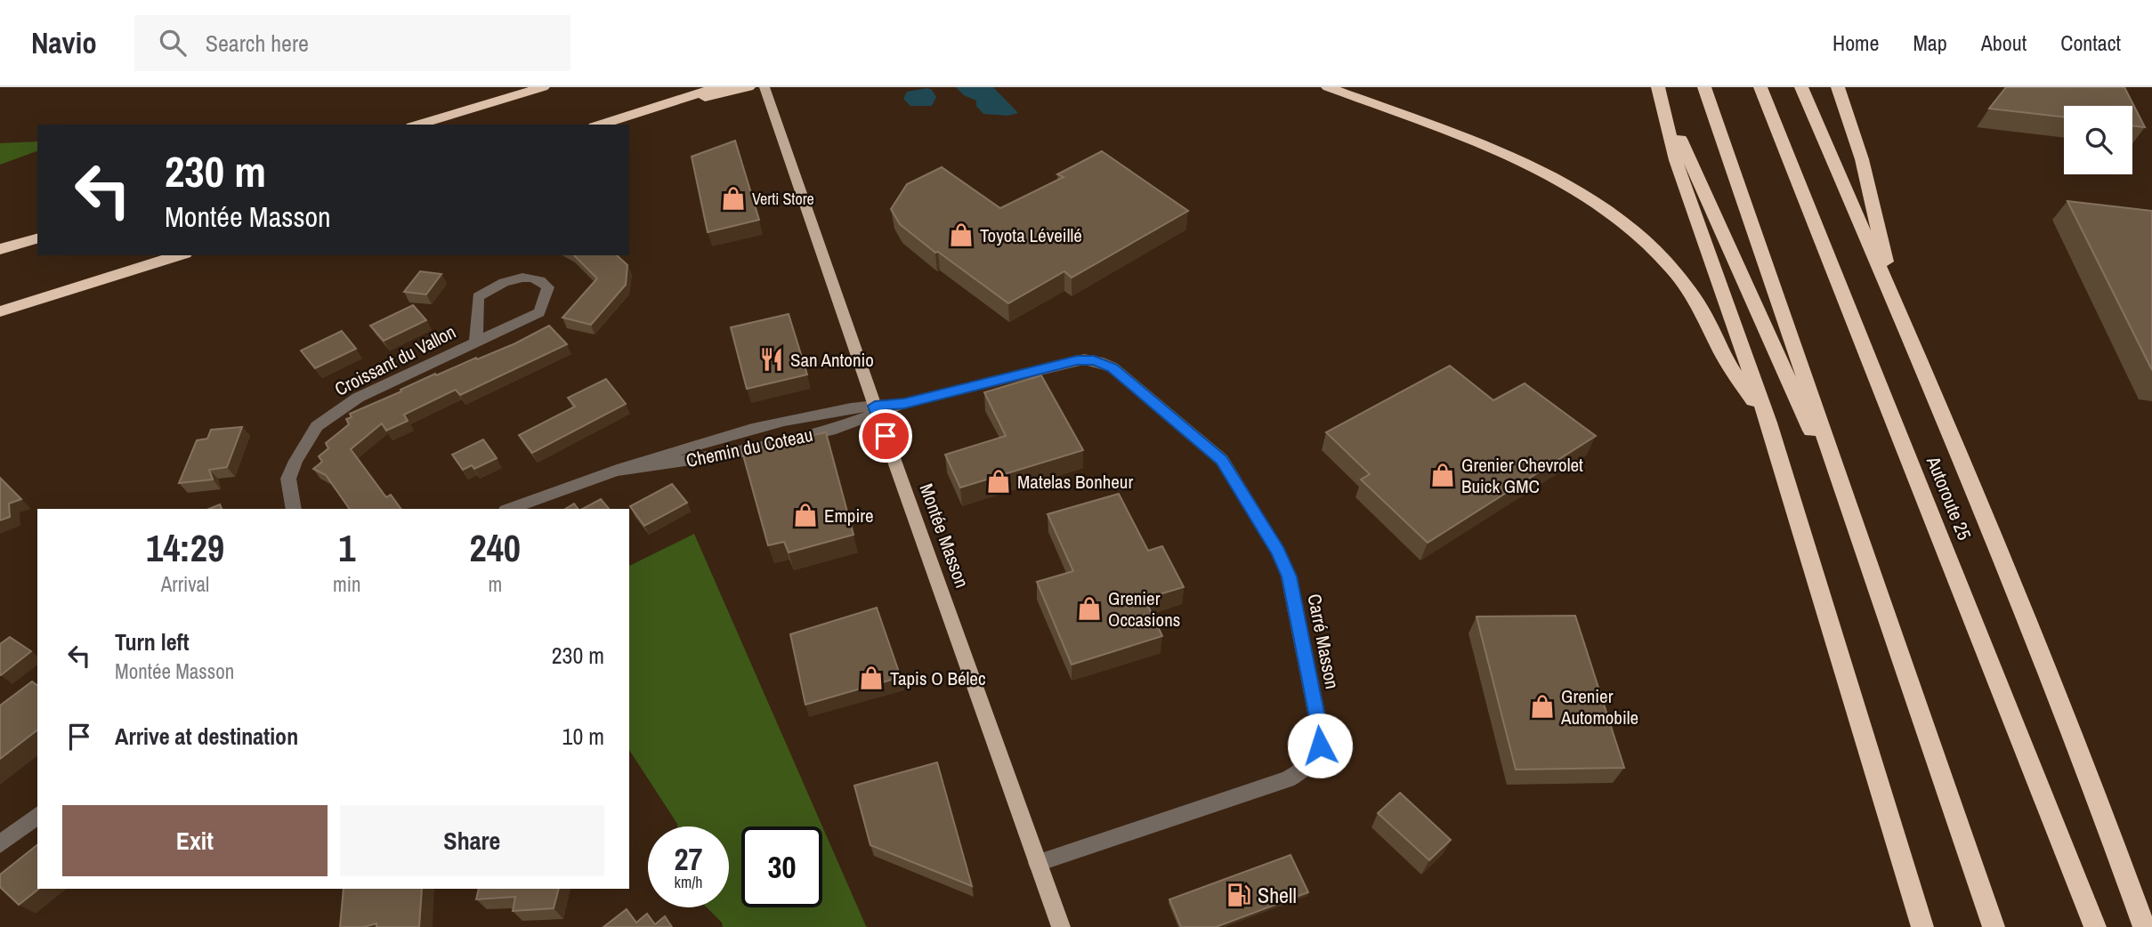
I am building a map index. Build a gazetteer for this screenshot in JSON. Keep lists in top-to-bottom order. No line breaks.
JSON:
{"streets":{"highway":["Autoroute 25"],"main road":["Montée Masson"],"street":["Croissant du Vallon","Chemin du Coteau","Carré Masson"]},"crossings":[["Chemin du Coteau","Montée Masson"],["Chemin du Coteau","Carré Masson"],["Montée Masson","Carré Masson"]],"places":{"shop":["Verti Store","Toyota Léveillé","Grenier Chevrolet Buick GMC","Matelas Bonheur","Empire","Grenier Occasions","Tapis O Bélec","Grenier Automobile"],"restaurant":["San Antonio"],"fuel station":["Shell"]},"page":{"header":"Navio","search":"Search here","nav":["Home","Map","About","Contact"],"turn":["230 m","Montée Masson"],"eta":["14:29","Arrival","1","min","240","m"],"list":[{"name":"Turn left","note":"Montée Masson","value":"230 m"},{"name":"Arrive at destination","value":"10 m"}],"buttons":["Exit","Share"],"speed":"27 km/h","limit":"30"}}
